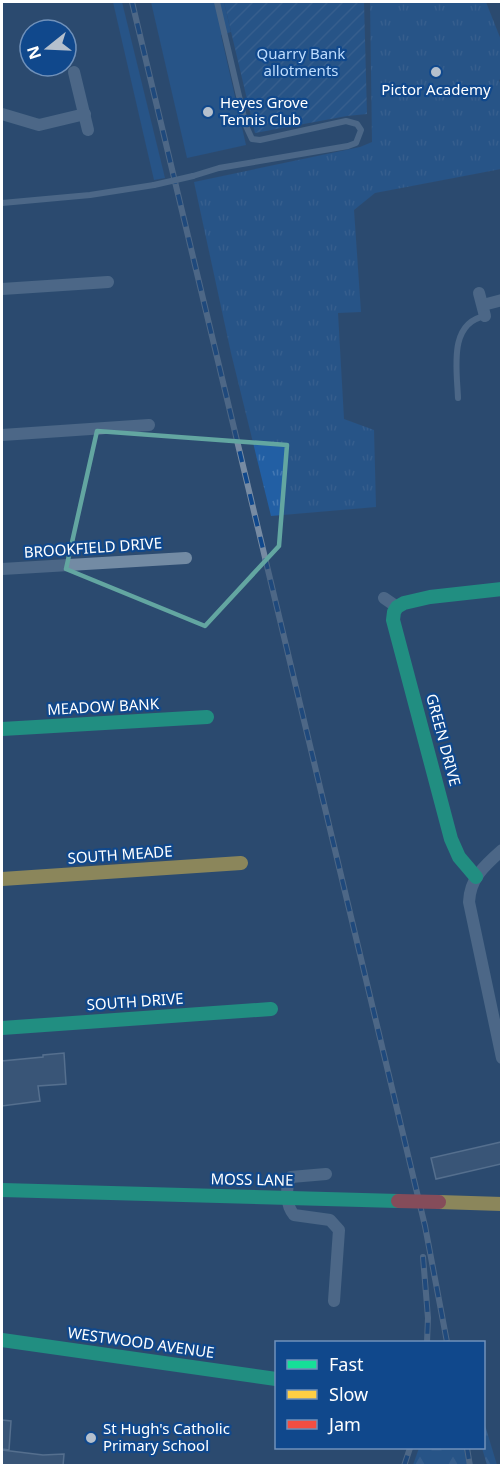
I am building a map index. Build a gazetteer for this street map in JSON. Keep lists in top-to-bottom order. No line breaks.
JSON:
{"streets":{"street":["BROOKFIELD DRIVE","MEADOW BANK","GREEN DRIVE","SOUTH MEADE","SOUTH DRIVE","MOSS LANE","WESTWOOD AVENUE"]},"parks":["Quarry Bank allotments"],"places":["Pictor Academy","Heyes Grove Tennis Club","St Hugh's Catholic Primary School"],"legend":["Fast","Slow","Jam"],"north":"left"}
